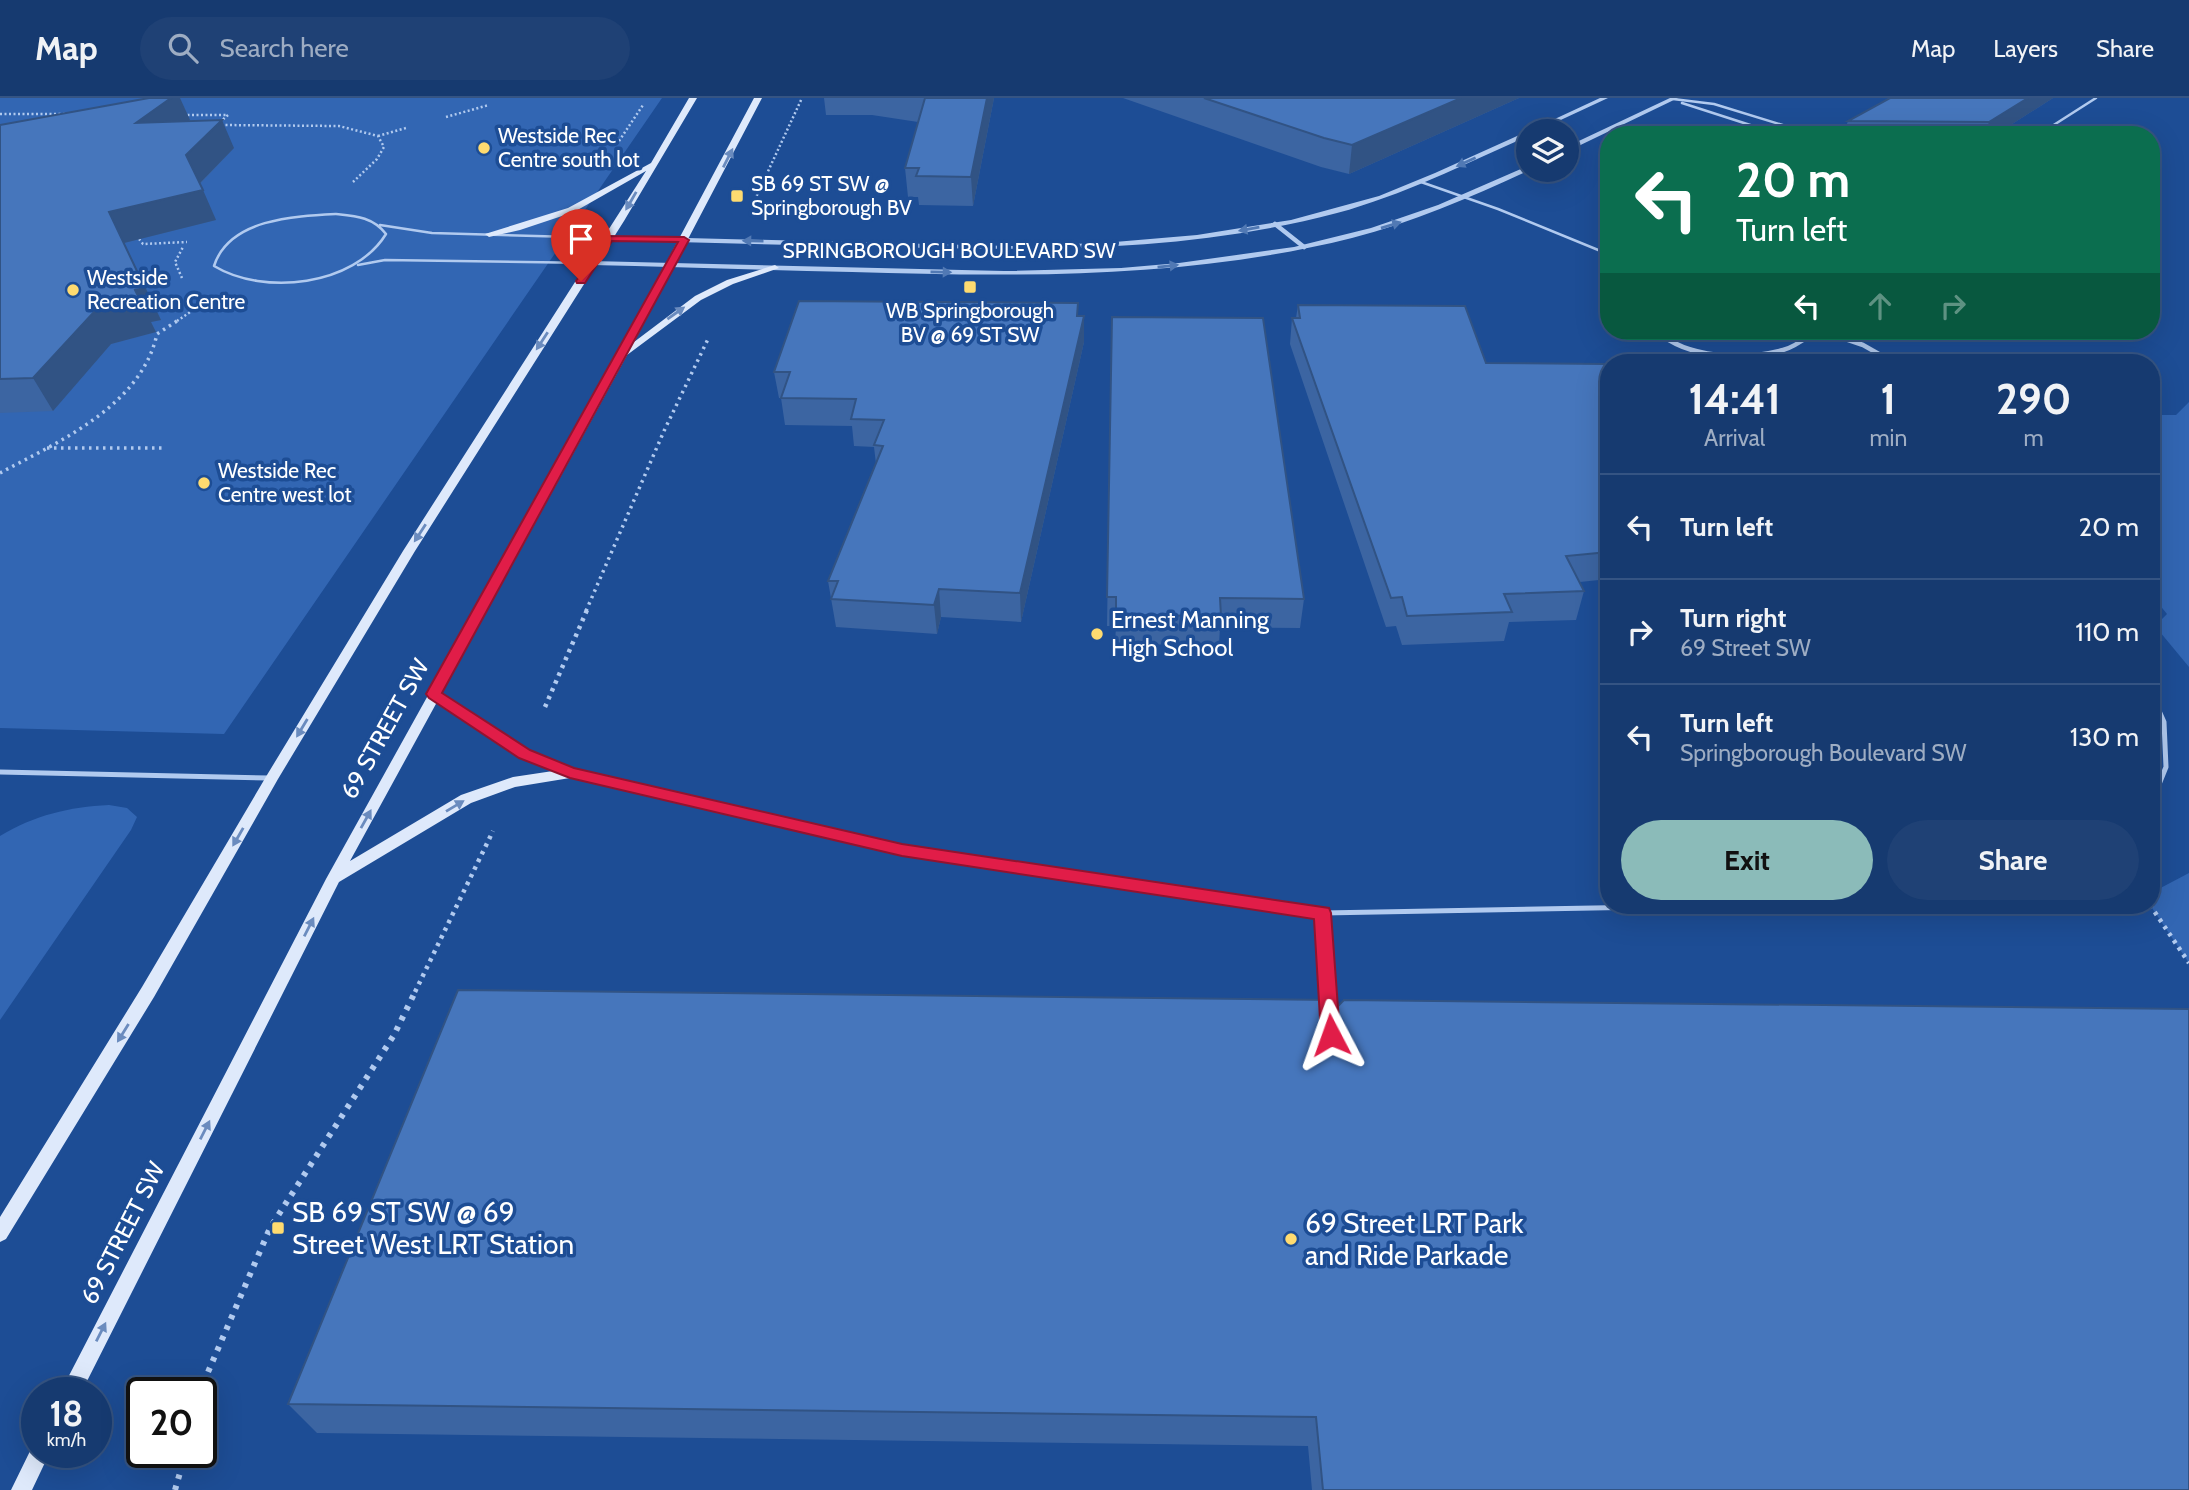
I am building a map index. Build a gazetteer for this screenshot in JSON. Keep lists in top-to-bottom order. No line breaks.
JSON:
{"streets":{"main road":["69 STREET SW"],"street":["SPRINGBOROUGH BOULEVARD SW"]},"crossings":[["SPRINGBOROUGH BOULEVARD SW","69 STREET SW"]],"places":{"other":["Westside Rec Centre south lot","Westside Recreation Centre","Westside Rec Centre west lot","Ernest Manning High School","69 Street LRT Park and Ride Parkade"],"transit":["SB 69 ST SW @ Springborough BV","WB Springborough BV @ 69 ST SW","SB 69 ST SW @ 69 Street West LRT Station"]},"page":{"header":"Map","search":"Search here","nav":["Map","Layers","Share"],"turn":["20 m","Turn left"],"eta":["14:41","Arrival","1","min","290","m"],"list":[{"name":"Turn left","value":"20 m"},{"name":"Turn right","note":"69 Street SW","value":"110 m"},{"name":"Turn left","note":"Springborough Boulevard SW","value":"130 m"}],"buttons":["Exit","Share"],"speed":"18 km/h","limit":"20"}}
